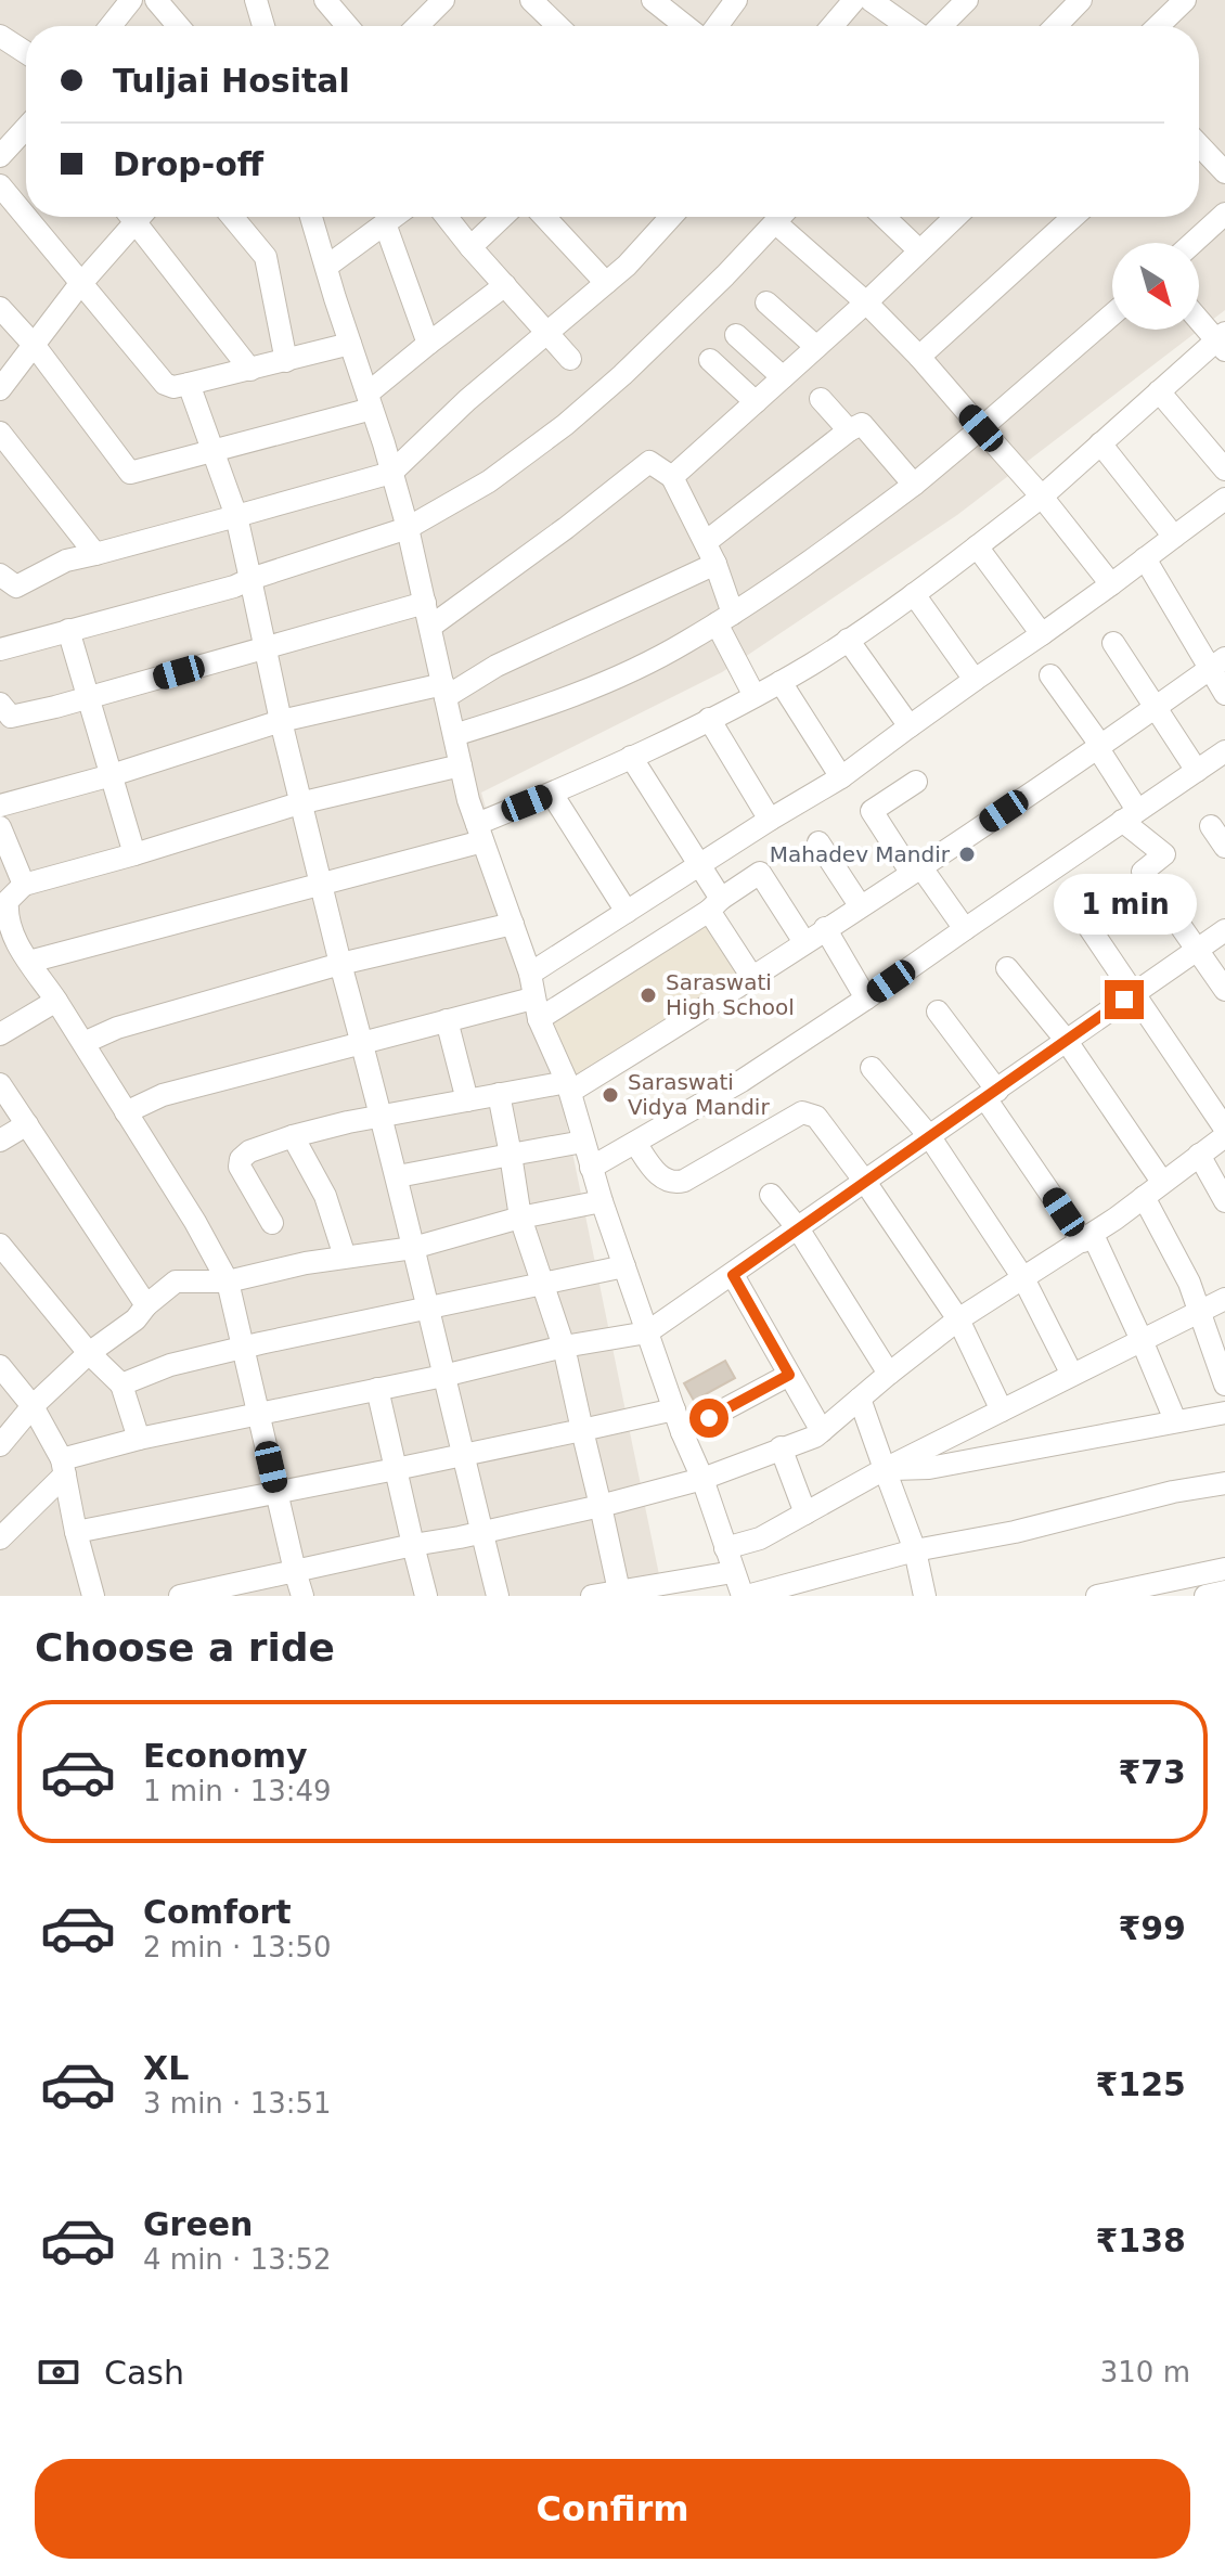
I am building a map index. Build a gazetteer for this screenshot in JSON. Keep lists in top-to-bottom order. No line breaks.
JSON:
{"places":["Mahadev Mandir","Saraswati High School","Saraswati Vidya Mandir"],"north":"bottom right","page":{"banner":["Tuljai Hosital","Drop-off"],"bubble":"1 min","heading":"Choose a ride","list":[{"name":"Economy","note":"1 min · 13:49","value":"₹73"},{"name":"Comfort","note":"2 min · 13:50","value":"₹99"},{"name":"XL","note":"3 min · 13:51","value":"₹125"},{"name":"Green","note":"4 min · 13:52","value":"₹138"}],"pay":["Cash","310 m"],"buttons":"Confirm"}}
